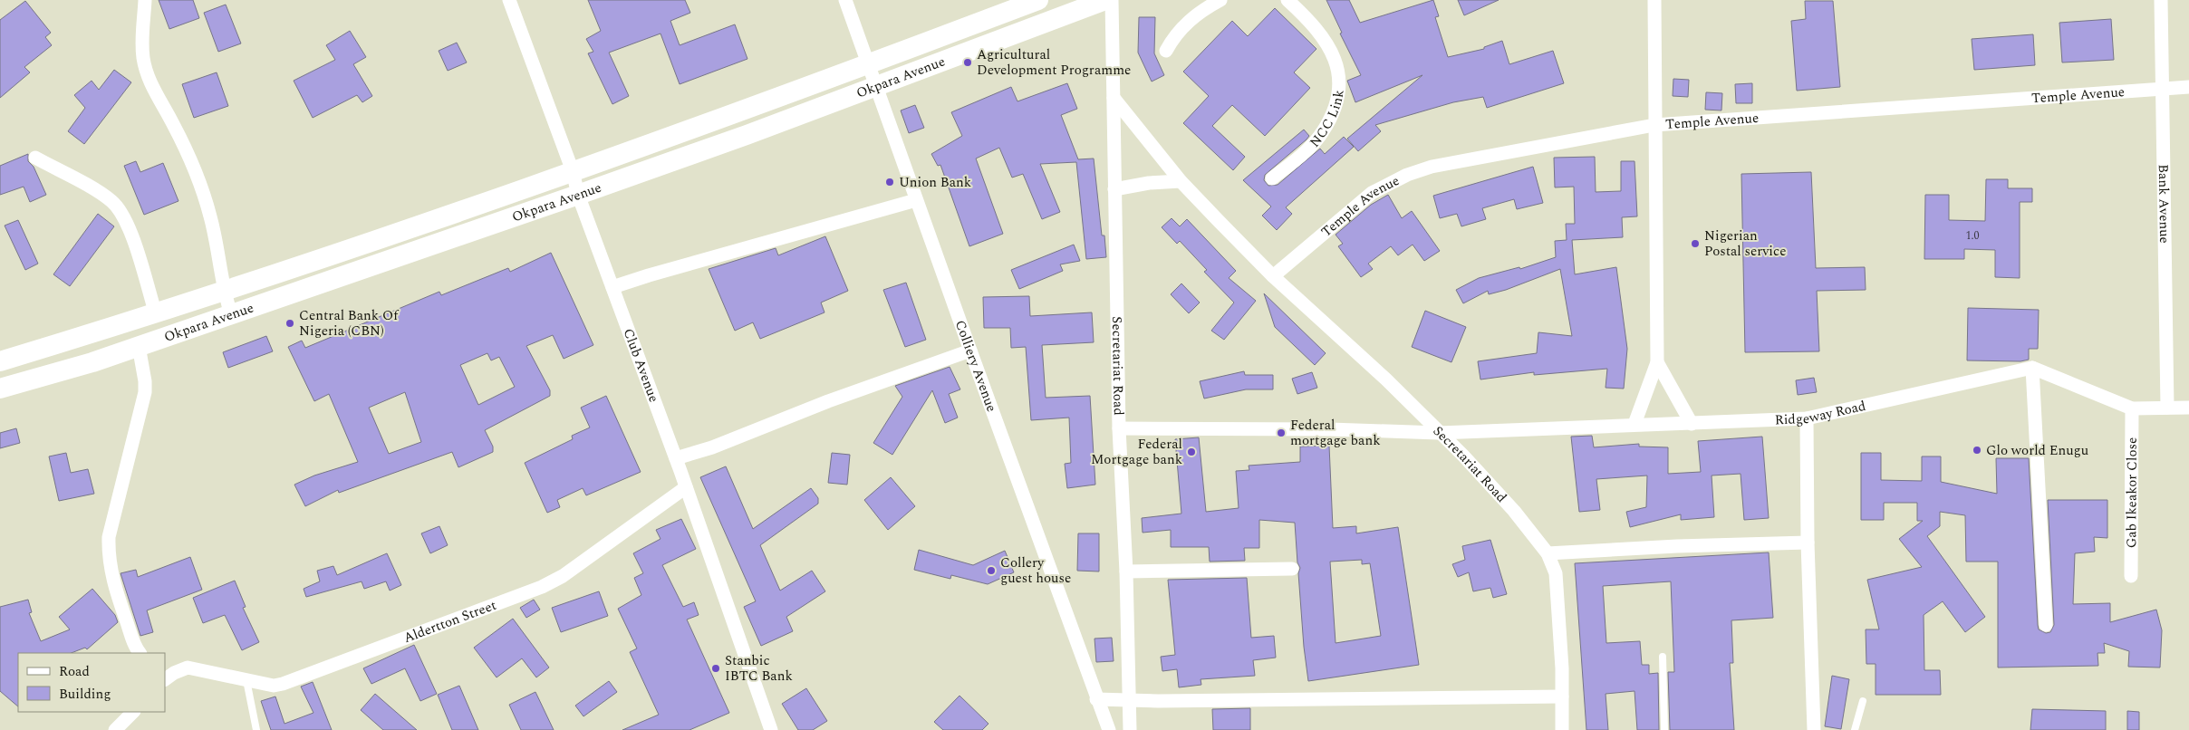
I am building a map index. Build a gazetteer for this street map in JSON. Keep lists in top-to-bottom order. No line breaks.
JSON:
{"streets":{"main road":["Okpara Avenue"],"street":["Temple Avenue","NCC Link","Bank Avenue","Club Avenue","Secretariat Road","Colliery Avenue","Ridgeway Road","Gab Ikeakor Close","Aldertton Street"]},"crossings":[["Okpara Avenue","Club Avenue"],["Okpara Avenue","Colliery Avenue"],["Temple Avenue","Bank Avenue"],["Temple Avenue","Secretariat Road"],["Club Avenue","Aldertton Street"],["Secretariat Road","Ridgeway Road"]],"places":["Agricultural Development Programme","Union Bank","Nigerian Postal service","Central Bank Of Nigeria (CBN)","Federal mortgage bank","Glo world Enugu","Federal Mortgage bank","Collery guest house","Stanbic IBTC Bank"],"house_numbers":["1.0"],"legend":["Road","Building"]}
